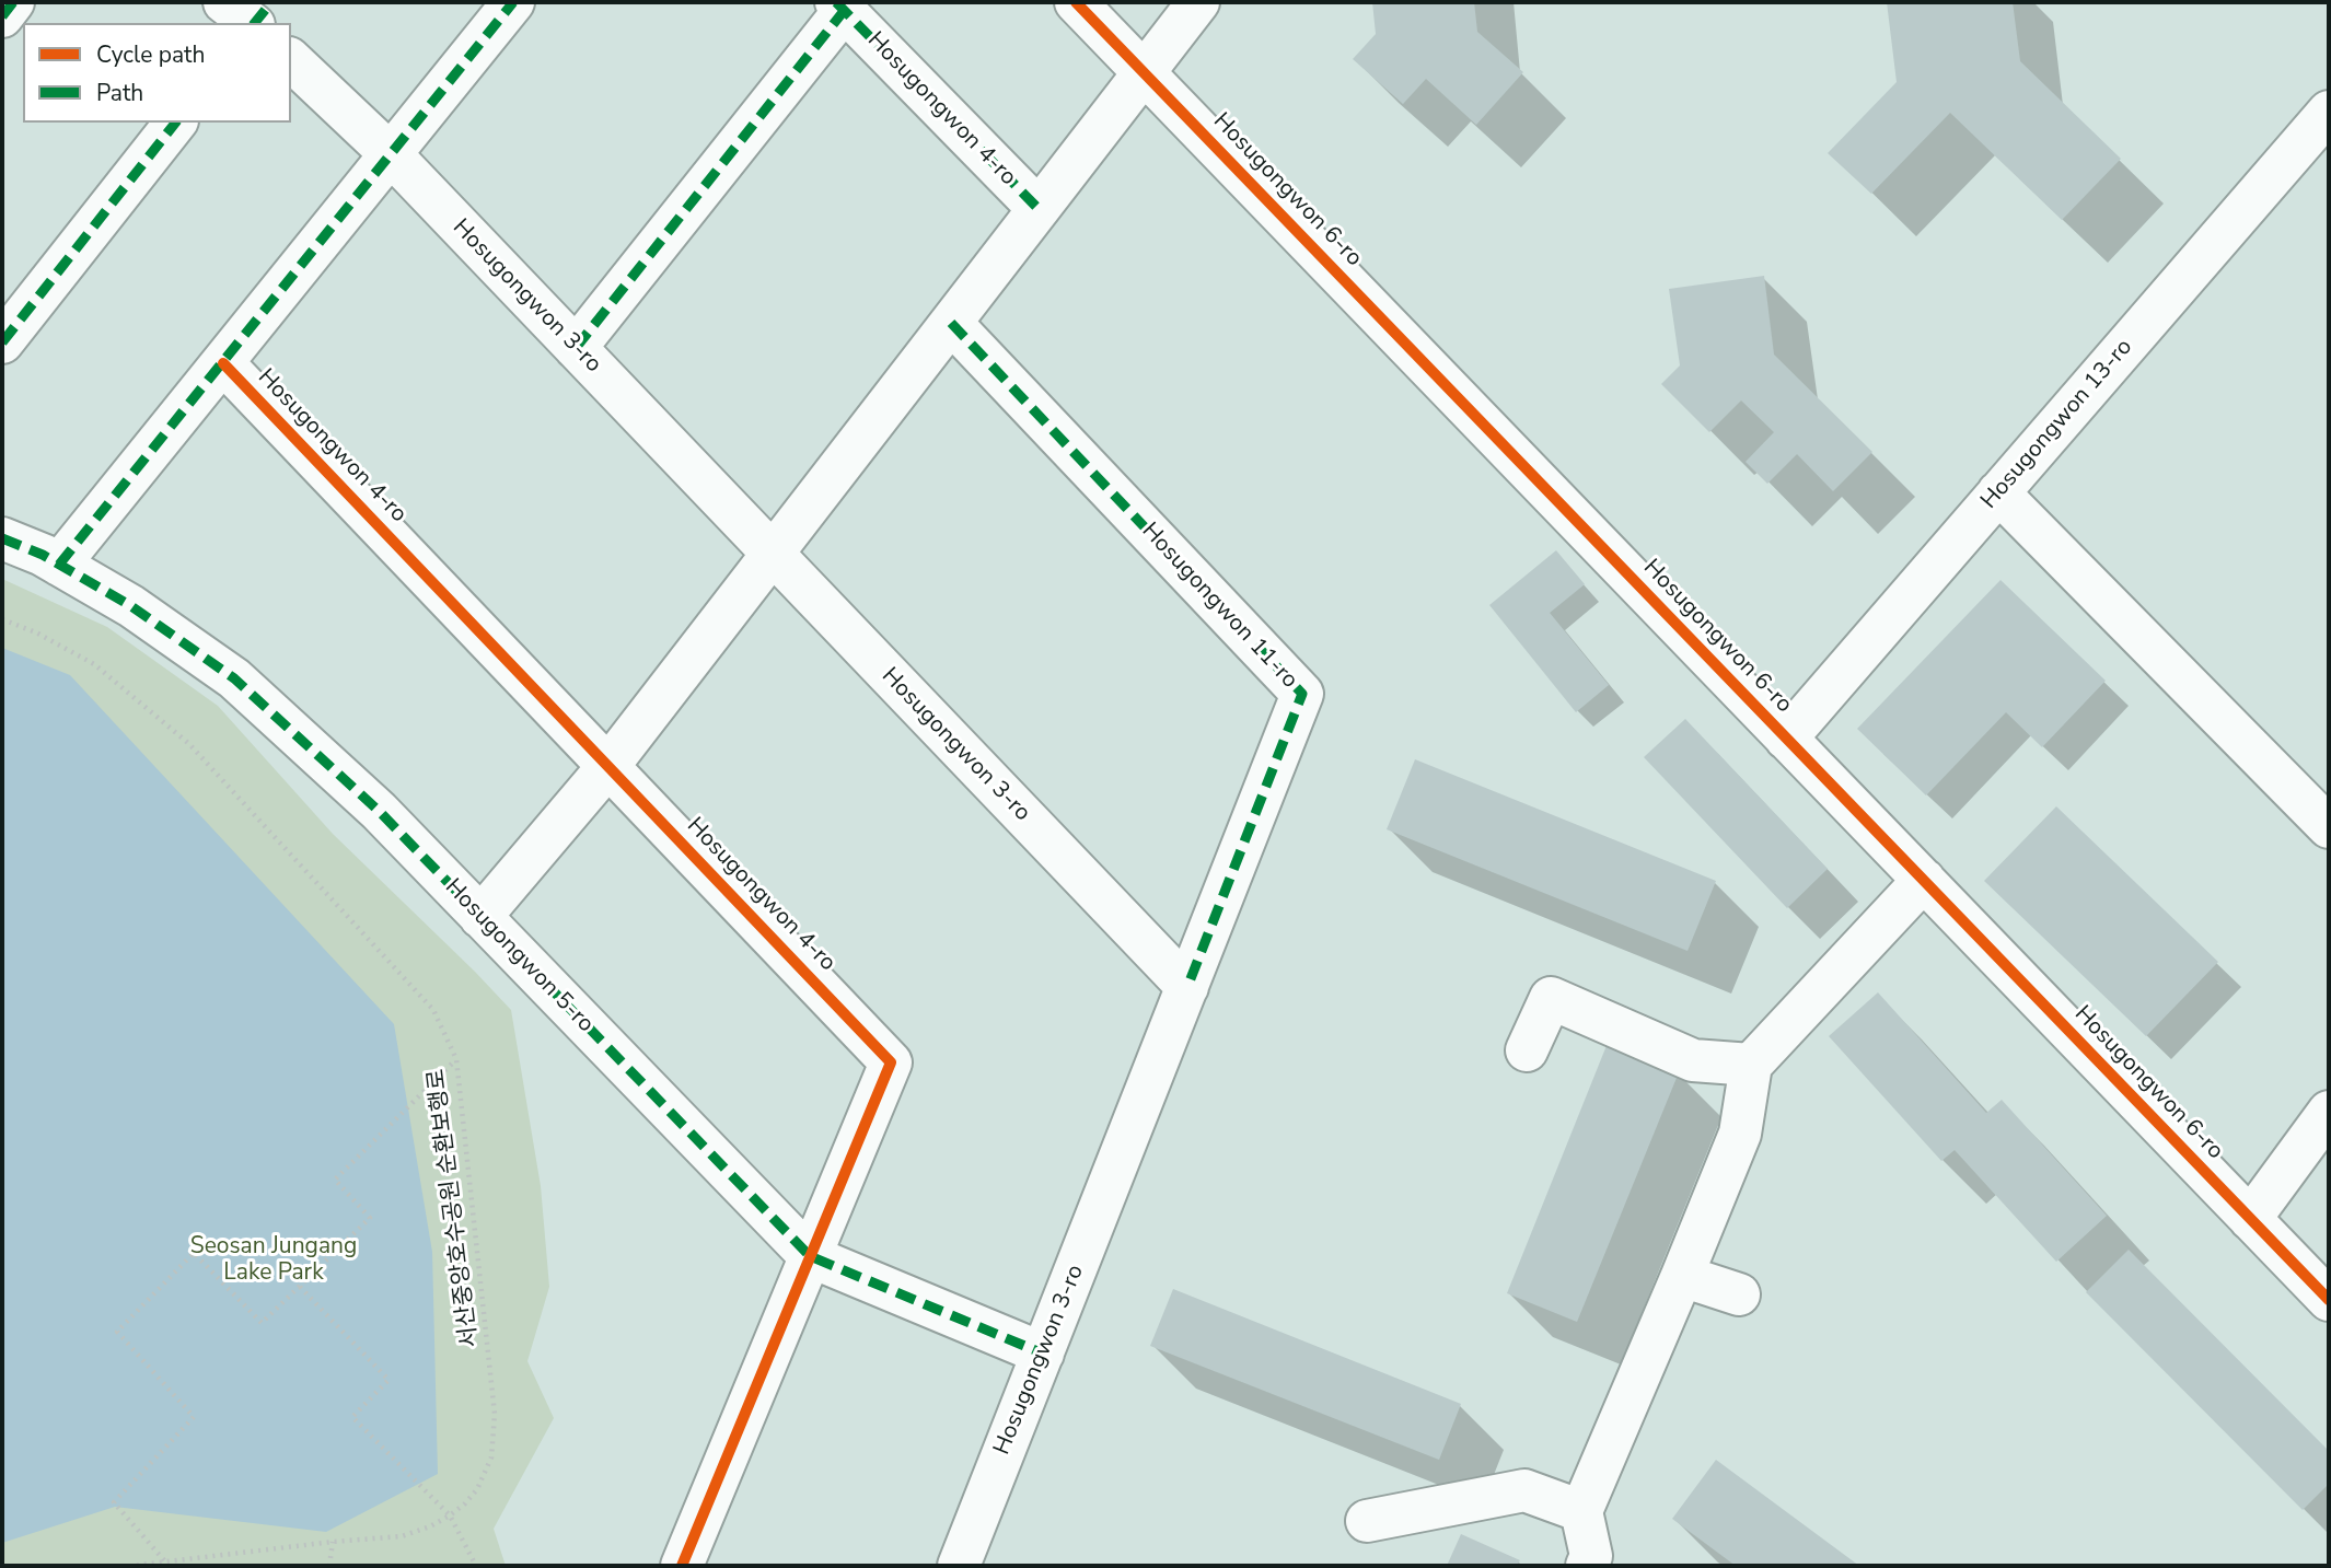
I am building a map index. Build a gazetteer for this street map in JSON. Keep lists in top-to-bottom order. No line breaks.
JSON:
{"streets":{"street":["Hosugongwon 4-ro","Hosugongwon 6-ro","Hosugongwon 3-ro","Hosugongwon 13-ro","Hosugongwon 11-ro","Hosugongwon 5-ro"],"path":["서산중앙호수공원 순환보행로"]},"crossings":[["Hosugongwon 4-ro","Hosugongwon 3-ro"],["Hosugongwon 4-ro","Hosugongwon 5-ro"],["Hosugongwon 6-ro","Hosugongwon 13-ro"],["Hosugongwon 3-ro","Hosugongwon 11-ro"],["Hosugongwon 3-ro","Hosugongwon 5-ro"]],"parks":["Seosan Jungang Lake Park"],"legend":["Cycle path","Path"]}
